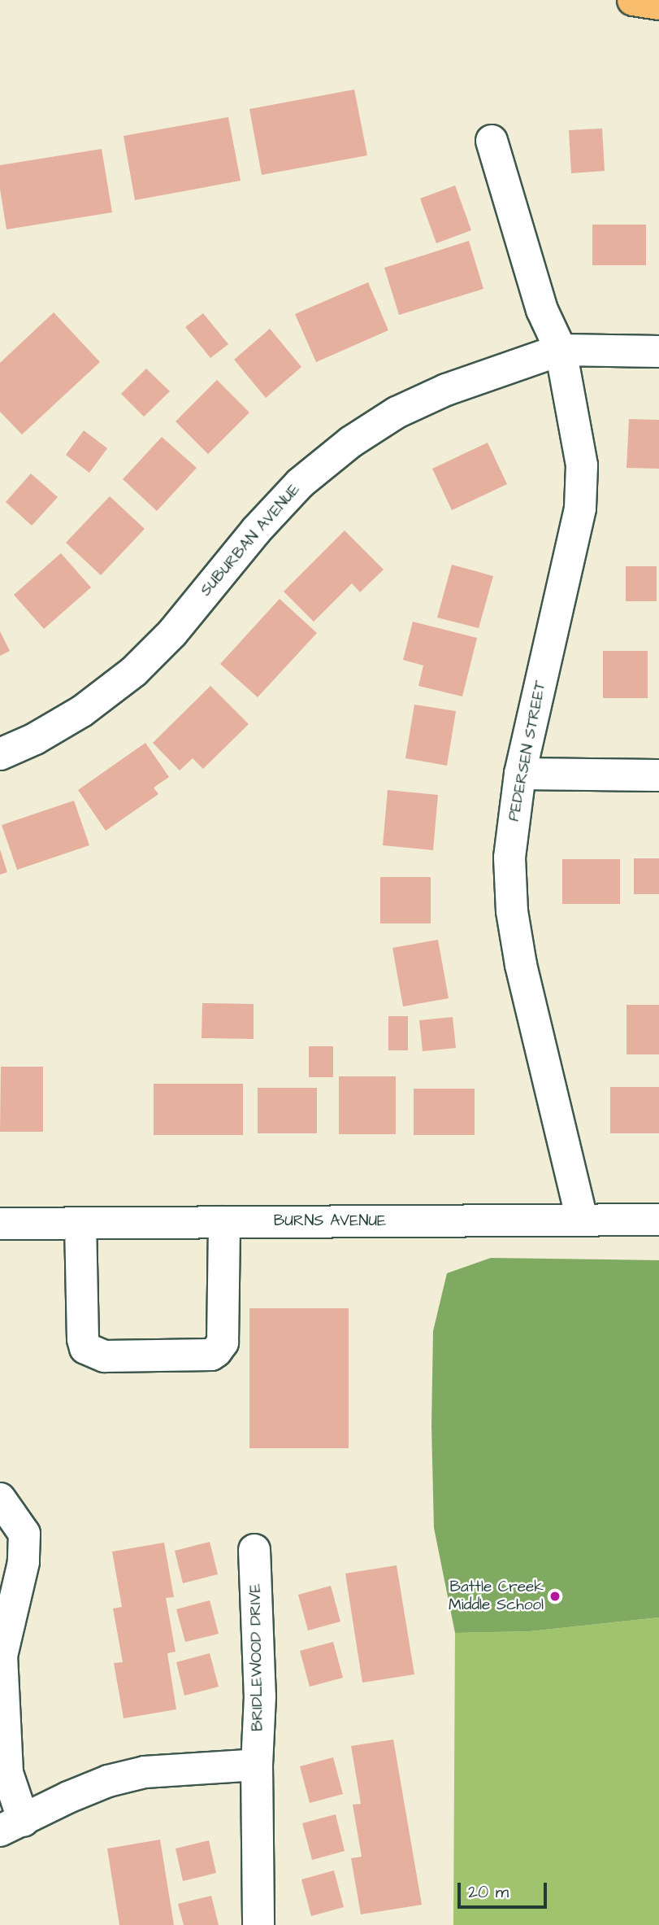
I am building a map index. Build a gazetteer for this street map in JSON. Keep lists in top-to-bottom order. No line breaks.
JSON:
{"streets":{"street":["SUBURBAN AVENUE","PEDERSEN STREET","BURNS AVENUE","BRIDLEWOOD DRIVE"]},"crossings":[["SUBURBAN AVENUE","PEDERSEN STREET"],["PEDERSEN STREET","BURNS AVENUE"]],"places":["Battle Creek Middle School"],"scale_bar":"20 m"}
